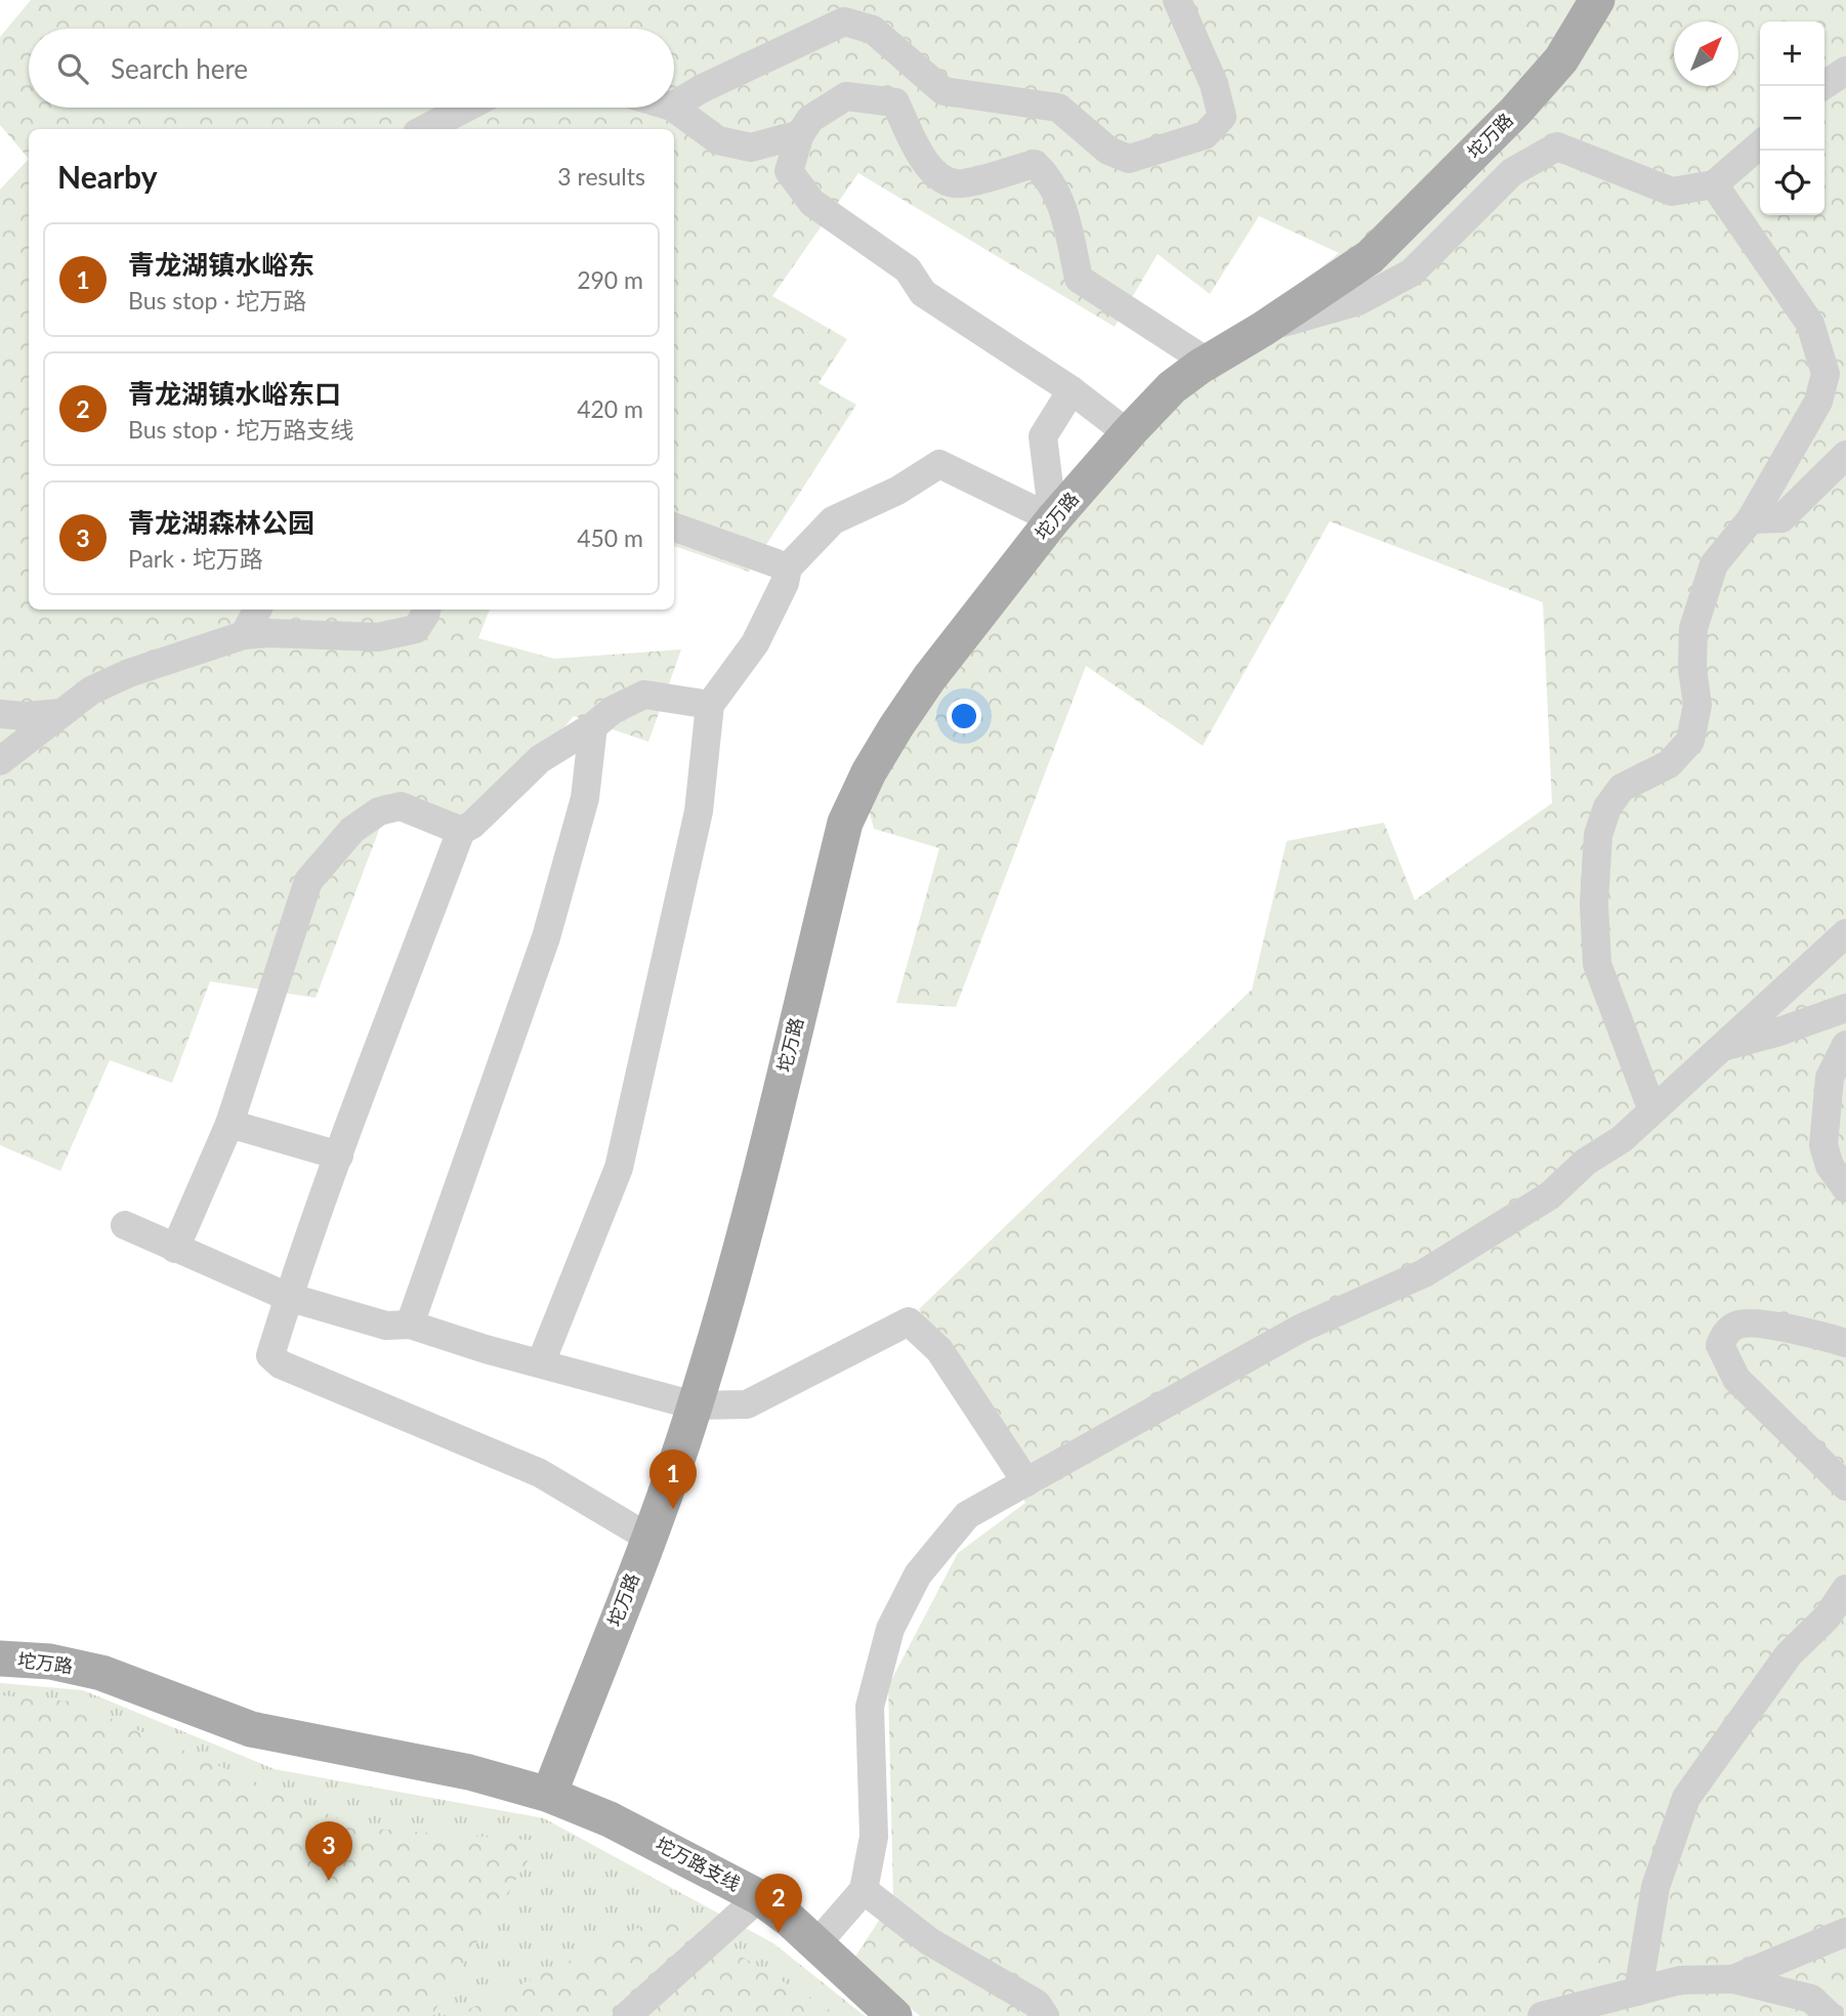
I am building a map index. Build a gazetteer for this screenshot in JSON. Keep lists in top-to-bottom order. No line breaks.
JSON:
{"streets":{"main road":["坨万路","坨万路支线"]},"crossings":[["坨万路","坨万路支线"]],"north":"top right","page":{"map_buttons":["+","−"],"search":"Search here","heading":["Nearby","3 results"],"list":[{"mark":"1","name":"青龙湖镇水峪东","note":"Bus stop · 坨万路","value":"290 m"},{"mark":"2","name":"青龙湖镇水峪东口","note":"Bus stop · 坨万路支线","value":"420 m"},{"mark":"3","name":"青龙湖森林公园","note":"Park · 坨万路","value":"450 m"}],"pins":["1","3","2"]}}
